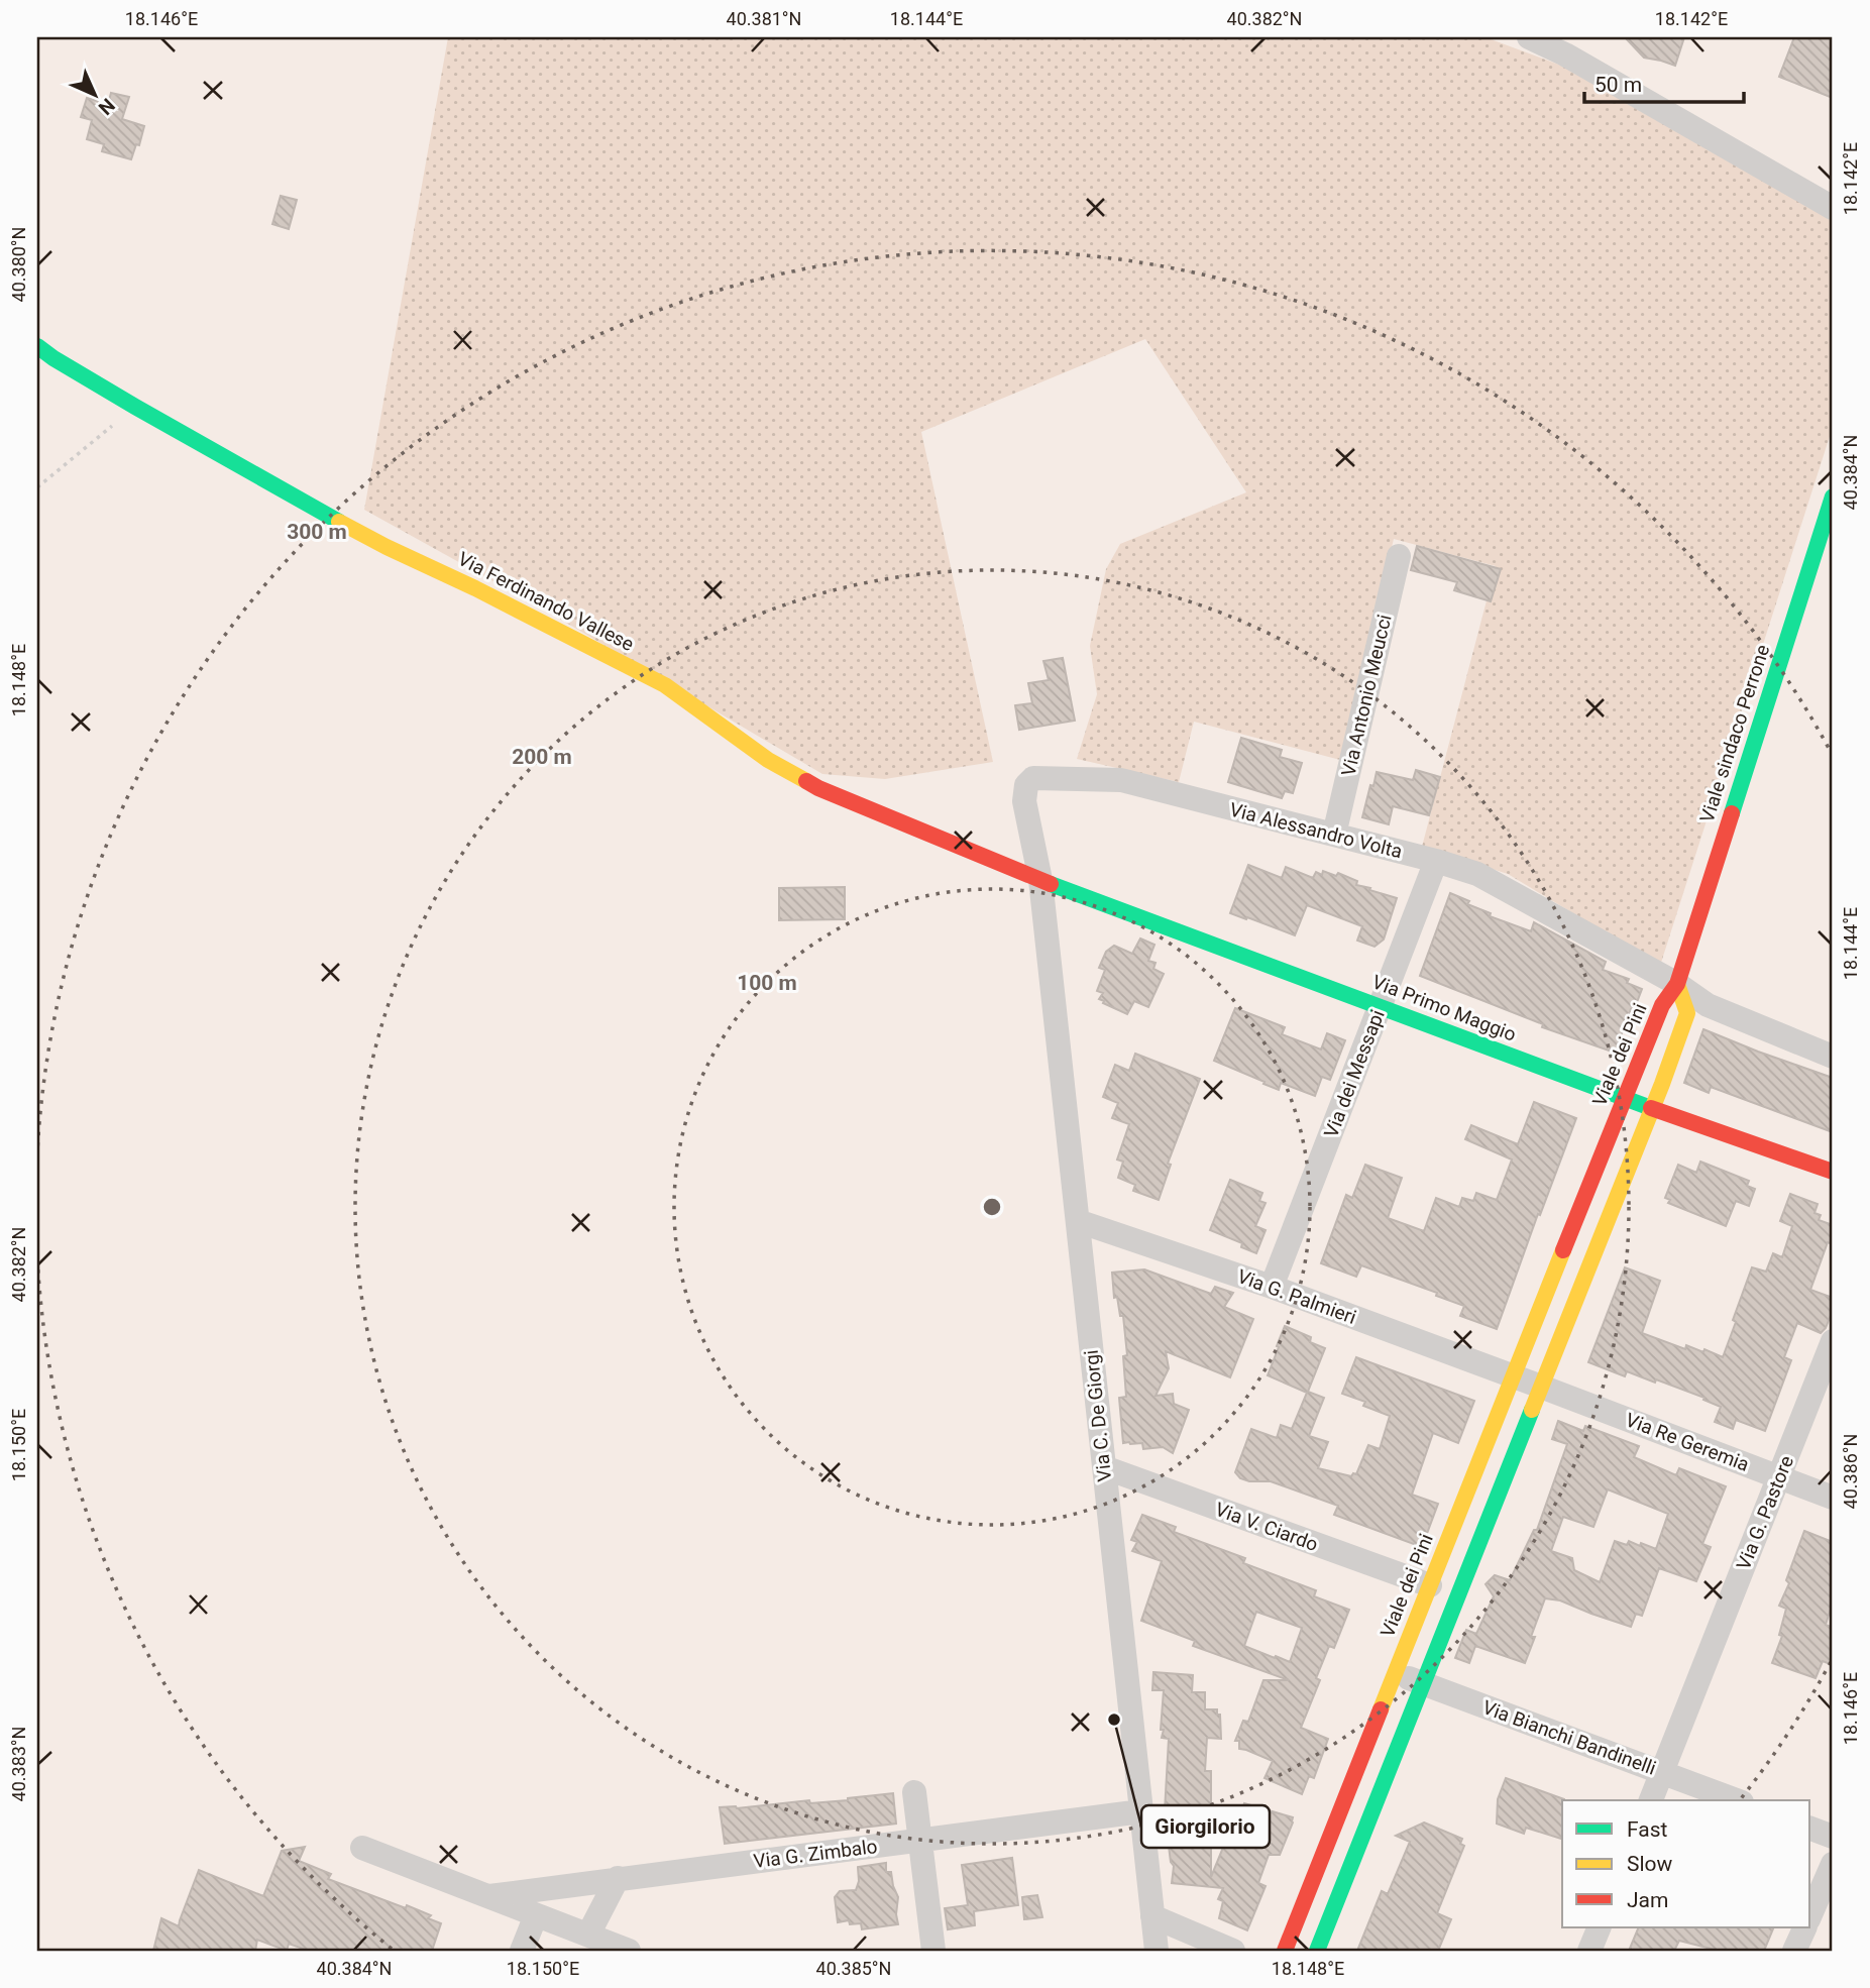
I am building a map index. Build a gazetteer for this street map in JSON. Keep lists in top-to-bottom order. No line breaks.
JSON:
{"streets":{"street":["Via Ferdinando Vallese","Via Antonio Meucci","Viale sindaco Perrone","Via Alessandro Volta","Via Primo Maggio","Viale dei Pini","Via dei Messapi","Via G. Palmieri","Via C. De Giorgi","Via Re Geremia","Via G. Pastore","Via V. Ciardo","Via Bianchi Bandinelli","Via G. Zimbalo"]},"crossings":[["Via Ferdinando Vallese","Via Alessandro Volta"],["Via Ferdinando Vallese","Via Primo Maggio"],["Via Ferdinando Vallese","Via C. De Giorgi"],["Via Antonio Meucci","Via Alessandro Volta"],["Viale sindaco Perrone","Via Alessandro Volta"],["Viale sindaco Perrone","Viale dei Pini"],["Via Alessandro Volta","Via Primo Maggio"],["Via Alessandro Volta","Viale dei Pini"],["Via Alessandro Volta","Via dei Messapi"],["Via Alessandro Volta","Via C. De Giorgi"],["Via Primo Maggio","Viale dei Pini"],["Via Primo Maggio","Via dei Messapi"],["Via Primo Maggio","Via C. De Giorgi"],["Viale dei Pini","Via G. Palmieri"],["Viale dei Pini","Via V. Ciardo"],["Viale dei Pini","Via Bianchi Bandinelli"],["Via dei Messapi","Via G. Palmieri"],["Via G. Palmieri","Via C. De Giorgi"],["Via G. Palmieri","Via Re Geremia"],["Via C. De Giorgi","Via V. Ciardo"],["Via C. De Giorgi","Via G. Zimbalo"],["Via Re Geremia","Via G. Pastore"],["Via G. Pastore","Via Bianchi Bandinelli"]],"places":["Giorgilorio"],"legend":["Fast","Slow","Jam"],"scale_bar":"50 m","north":"bottom right","coordinates":["18.146°E","40.381°N","18.144°E","40.382°N","18.142°E","40.380°N","40.384°N","18.148°E","18.150°E","40.386°N","40.383°N","40.385°N"],"rings":["300 m","200 m","100 m"]}
